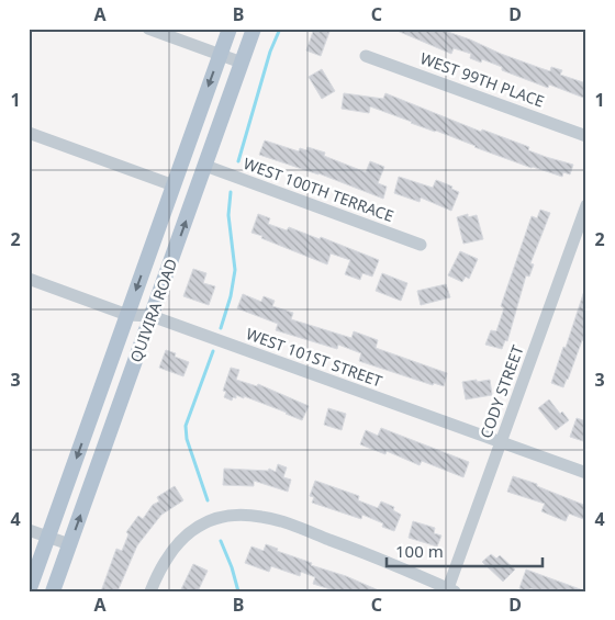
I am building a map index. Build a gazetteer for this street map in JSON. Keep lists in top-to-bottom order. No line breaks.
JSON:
{"streets":{"main road":["QUIVIRA ROAD"],"street":["WEST 99TH PLACE","WEST 100TH TERRACE","WEST 101ST STREET","CODY STREET"]},"crossings":[["WEST 100TH TERRACE","QUIVIRA ROAD"],["QUIVIRA ROAD","WEST 101ST STREET"],["WEST 101ST STREET","CODY STREET"]],"scale_bar":"100 m","grid":{"columns":["A","B","C","D"],"rows":["1","2","3","4"]}}
